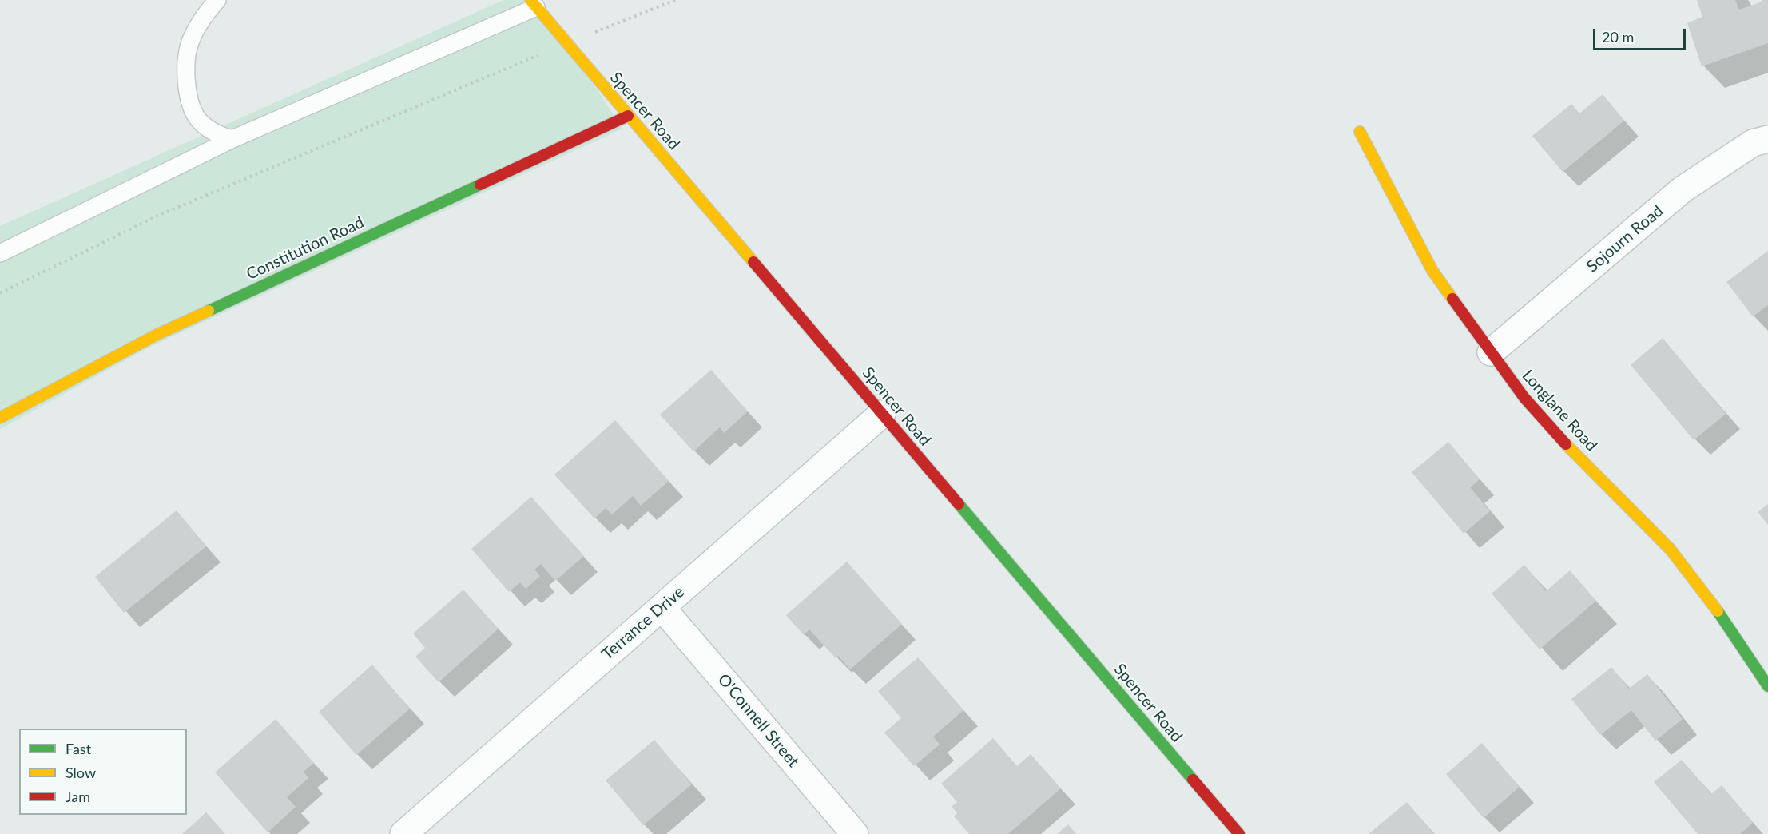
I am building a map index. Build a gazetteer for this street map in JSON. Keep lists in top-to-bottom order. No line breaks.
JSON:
{"streets":{"street":["Spencer Road","Sojourn Road","Constitution Road","Longlane Road","Terrance Drive","O'Connell Street"]},"crossings":[["Spencer Road","Constitution Road"],["Spencer Road","Terrance Drive"],["Sojourn Road","Longlane Road"],["Terrance Drive","O'Connell Street"]],"legend":["Fast","Slow","Jam"],"scale_bar":"20 m"}
